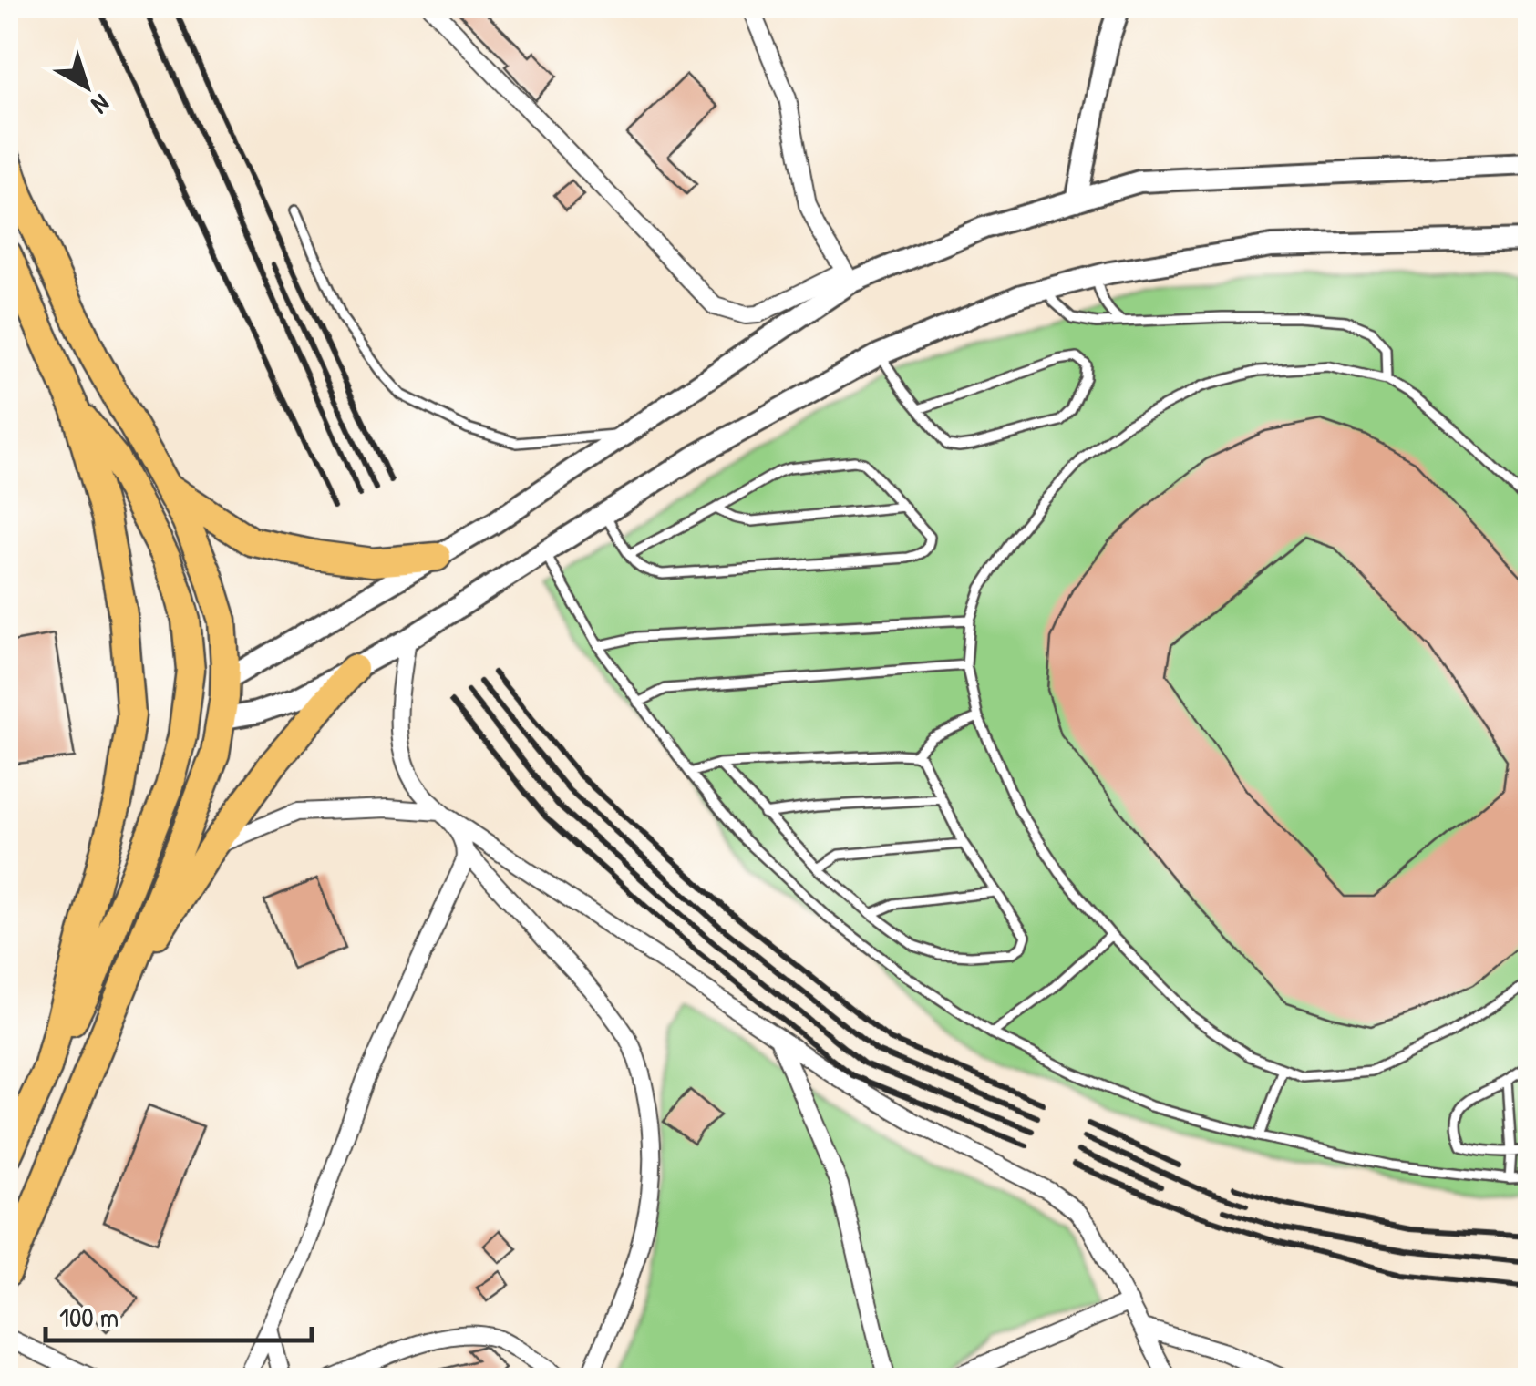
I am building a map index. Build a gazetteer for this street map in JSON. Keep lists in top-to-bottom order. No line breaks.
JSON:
{"scale_bar":"100 m","north":"bottom right"}
